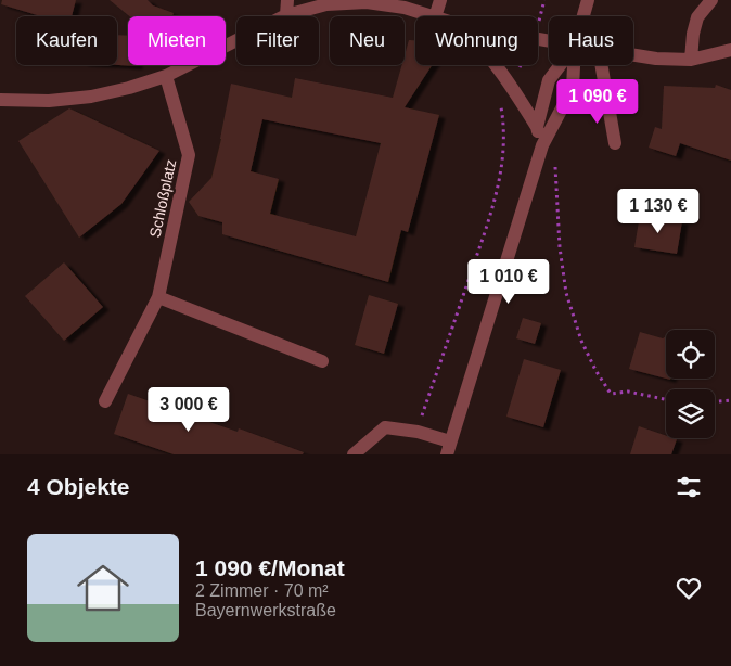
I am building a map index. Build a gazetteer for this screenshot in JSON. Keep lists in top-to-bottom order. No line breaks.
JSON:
{"streets":{"street":["Schloßplatz"]},"page":{"chip":["Kaufen","Mieten","Filter","Neu","Wohnung","Haus"],"price":["1 090 €","1 130 €","1 010 €","3 000 €"],"heading":"4 Objekte","list":[{"name":"1 090 €/Monat","note":"2 Zimmer · 70 m² · Bayernwerkstraße"}]}}
